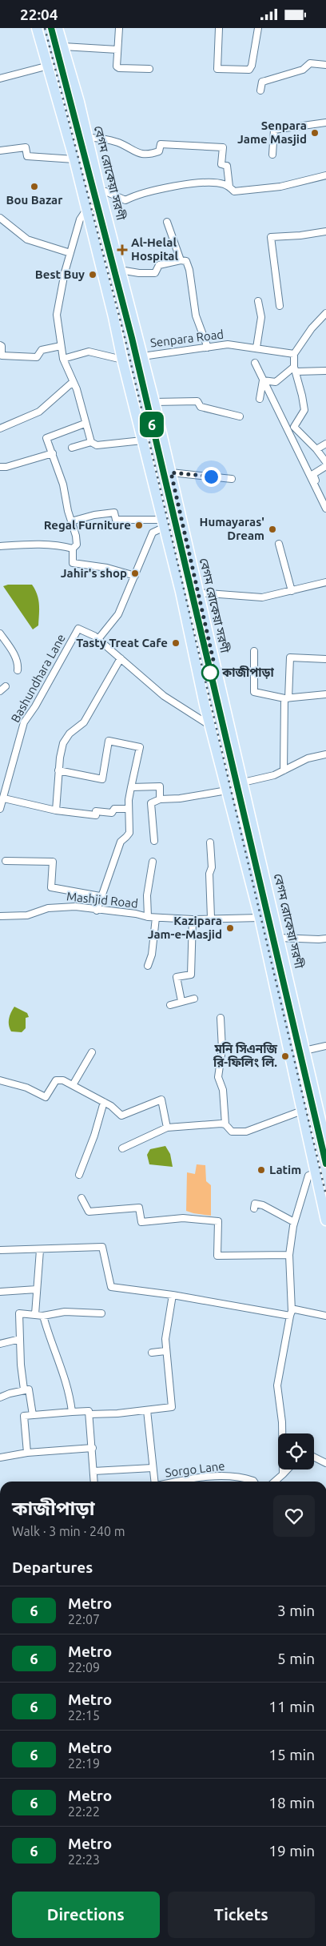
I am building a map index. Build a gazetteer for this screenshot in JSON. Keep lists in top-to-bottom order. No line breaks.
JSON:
{"streets":{"main road":["বেগম রোকেয়া সরণী"],"street":["Senpara Road","Bashundhara Lane","Mashjid Road","Sorgo Lane"]},"crossings":[["বেগম রোকেয়া সরণী","Senpara Road"]],"places":{"other":["Senpara Jame Masjid","Bou Bazar","Best Buy","Regal Furniture","Humayaras' Dream","Jahir's shop","Tasty Treat Cafe","কাজীপাড়া","Kazipara Jam-e-Masjid","মনি সিএনজি রি-ফিলিং লি.","Latim"],"health":["Al-Helal Hospital"]},"lines":["metro line 6"],"page":{"status":"22:04","on_map":"6","heading":[["কাজীপাড়া","Walk · 3 min · 240 m"],"Departures"],"list":[{"mark":"6","name":"Metro","note":"22:07","value":"3 min"},{"mark":"6","name":"Metro","note":"22:09","value":"5 min"},{"mark":"6","name":"Metro","note":"22:15","value":"11 min"},{"mark":"6","name":"Metro","note":"22:19","value":"15 min"},{"mark":"6","name":"Metro","note":"22:22","value":"18 min"},{"mark":"6","name":"Metro","note":"22:23","value":"19 min"}],"buttons":["Directions","Tickets"]}}
